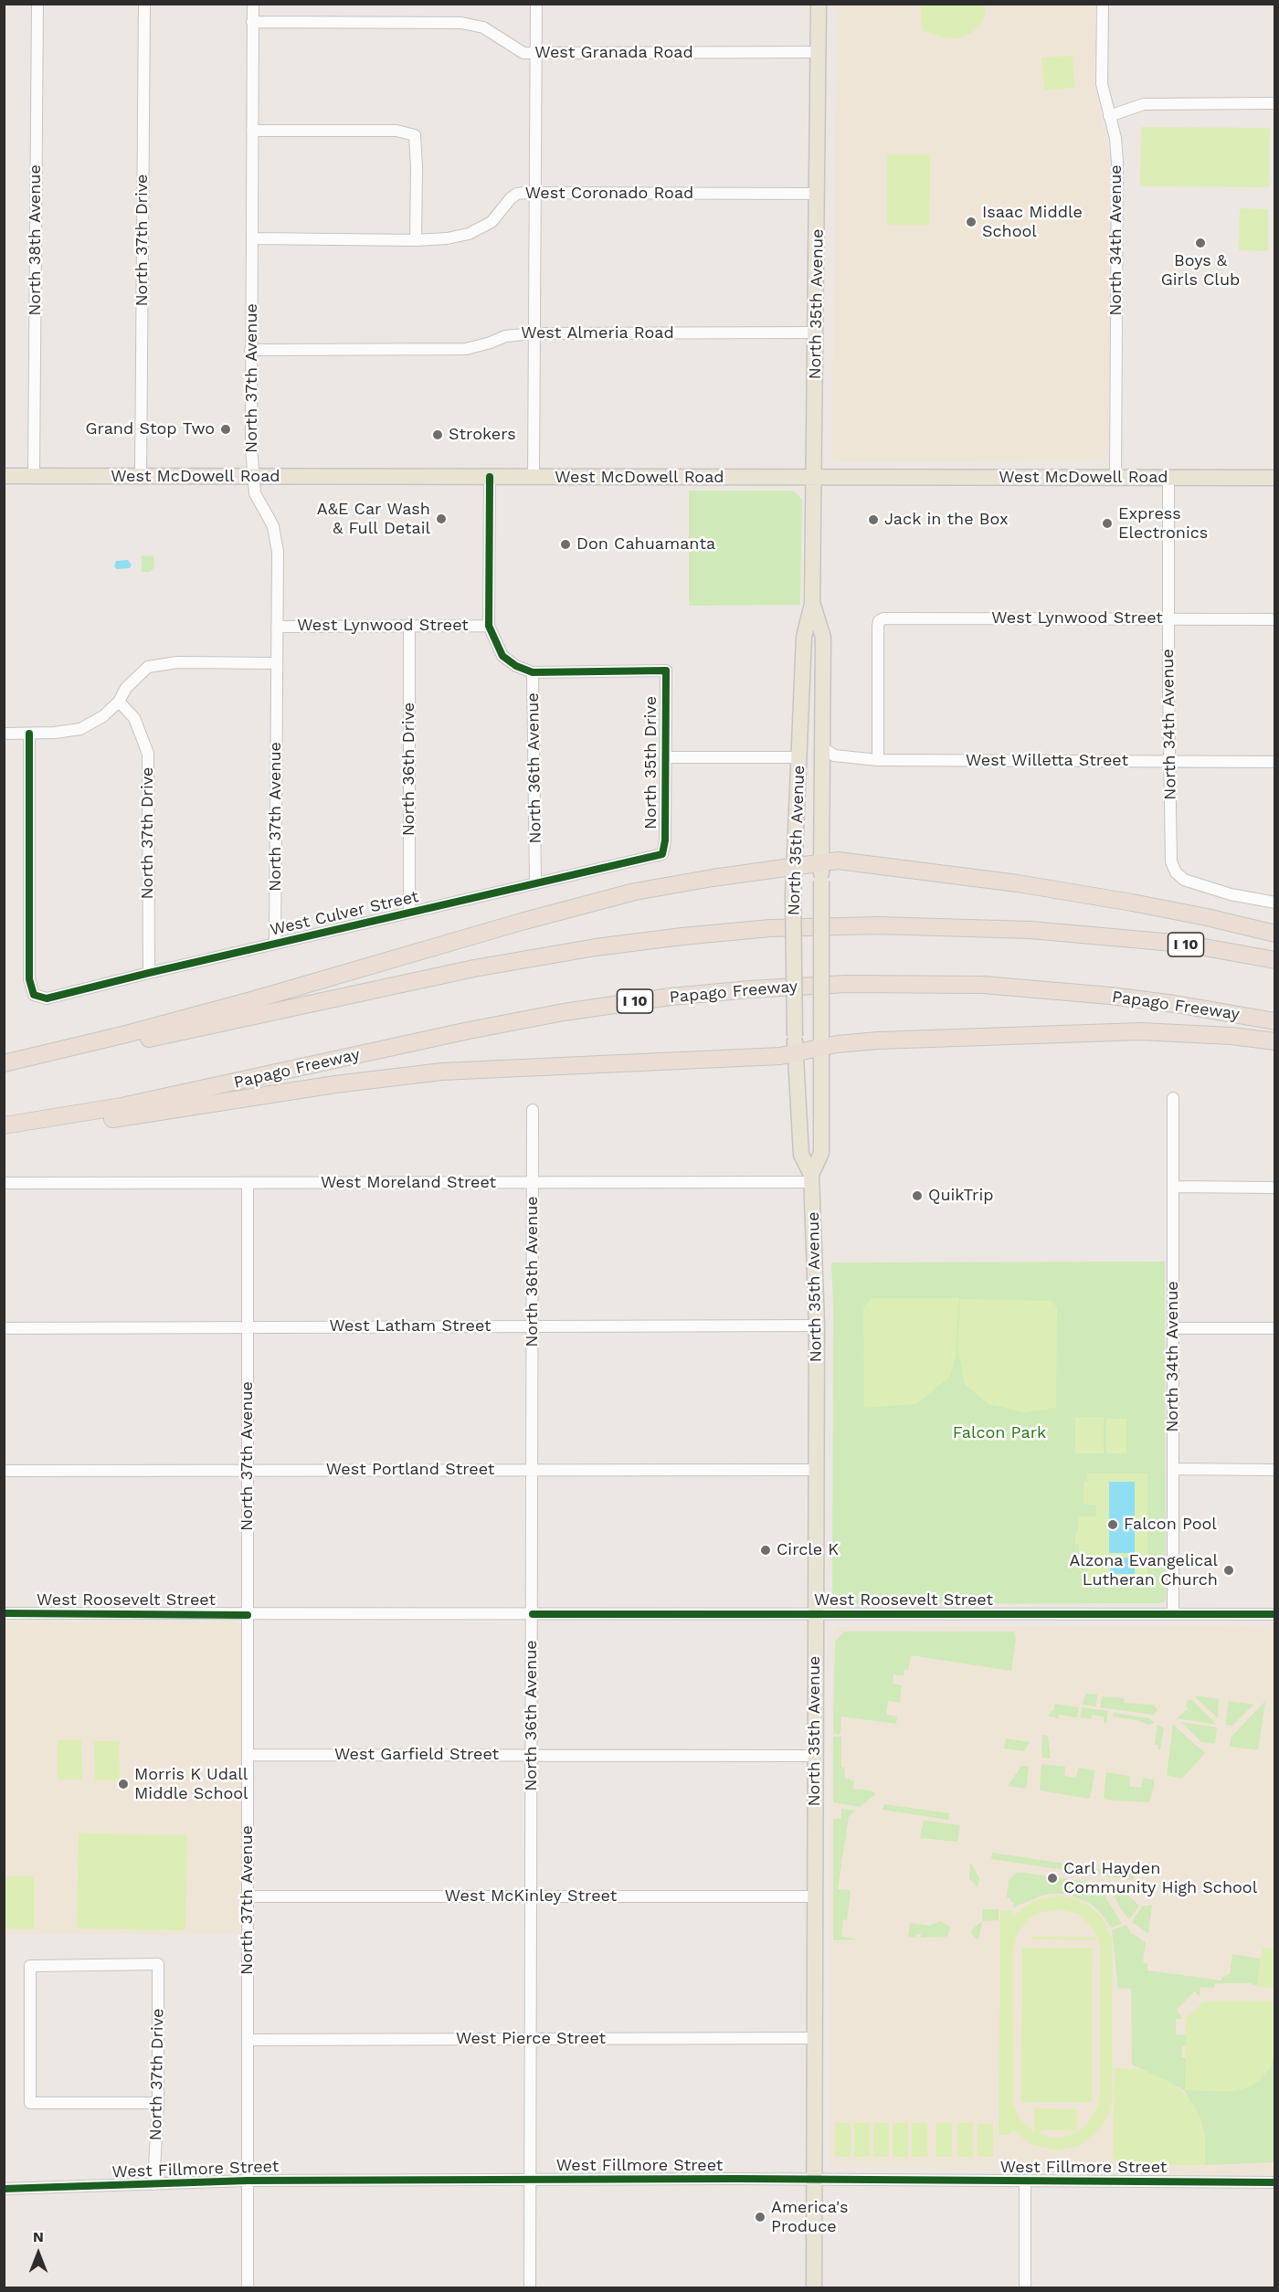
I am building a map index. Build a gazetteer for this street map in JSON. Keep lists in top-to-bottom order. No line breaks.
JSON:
{"streets":{"highway":["I 10","Papago Freeway"],"main road":["North 35th Avenue","West McDowell Road"],"street":["West Granada Road","West Coronado Road","North 38th Avenue","North 37th Drive","North 34th Avenue","West Almeria Road","North 37th Avenue","West Lynwood Street","West Willetta Street","North 35th Drive","North 36th Avenue","North 36th Drive","West Culver Street","West Moreland Street","West Latham Street","West Portland Street","West Roosevelt Street","West Garfield Street","West McKinley Street","West Pierce Street","West Fillmore Street"]},"crossings":[["West Granada Road","North 35th Avenue"],["West Granada Road","North 37th Avenue"],["West Coronado Road","North 35th Avenue"],["West Coronado Road","North 37th Avenue"],["North 38th Avenue","West McDowell Road"],["North 37th Drive","West McDowell Road"],["North 37th Drive","West Culver Street"],["North 37th Drive","West Fillmore Street"],["North 34th Avenue","West McDowell Road"],["North 34th Avenue","West Lynwood Street"],["North 34th Avenue","West Willetta Street"],["North 34th Avenue","West Roosevelt Street"],["North 35th Avenue","West Almeria Road"],["North 35th Avenue","West McDowell Road"],["North 35th Avenue","West Willetta Street"],["North 35th Avenue","West Moreland Street"],["North 35th Avenue","West Latham Street"],["North 35th Avenue","West Portland Street"],["North 35th Avenue","West Roosevelt Street"],["North 35th Avenue","West Garfield Street"],["North 35th Avenue","West McKinley Street"],["North 35th Avenue","West Pierce Street"],["North 35th Avenue","West Fillmore Street"],["West Almeria Road","North 37th Avenue"],["North 37th Avenue","West McDowell Road"],["North 37th Avenue","West Lynwood Street"],["North 37th Avenue","West Culver Street"],["North 37th Avenue","West Moreland Street"],["North 37th Avenue","West Latham Street"],["North 37th Avenue","West Portland Street"],["North 37th Avenue","West Roosevelt Street"],["North 37th Avenue","West Garfield Street"],["North 37th Avenue","West McKinley Street"],["North 37th Avenue","West Pierce Street"],["North 37th Avenue","West Fillmore Street"],["West McDowell Road","North 36th Avenue"],["West Lynwood Street","West Willetta Street"],["West Lynwood Street","North 36th Avenue"],["West Lynwood Street","North 36th Drive"],["North 35th Drive","North 36th Avenue"],["North 35th Drive","West Culver Street"],["North 36th Avenue","West Culver Street"],["North 36th Avenue","West Moreland Street"],["North 36th Avenue","West Latham Street"],["North 36th Avenue","West Portland Street"],["North 36th Avenue","West Roosevelt Street"],["North 36th Avenue","West Garfield Street"],["North 36th Avenue","West McKinley Street"],["North 36th Avenue","West Pierce Street"],["North 36th Avenue","West Fillmore Street"],["North 36th Drive","West Culver Street"]],"parks":["Falcon Park"],"places":["Isaac Middle School","Boys & Girls Club","Grand Stop Two","Strokers","A&E Car Wash & Full Detail","Jack in the Box","Express Electronics","Don Cahuamanta","QuikTrip","Falcon Pool","Circle K","Alzona Evangelical Lutheran Church","Morris K Udall Middle School","Carl Hayden Community High School","America's Produce"],"north":"top"}
